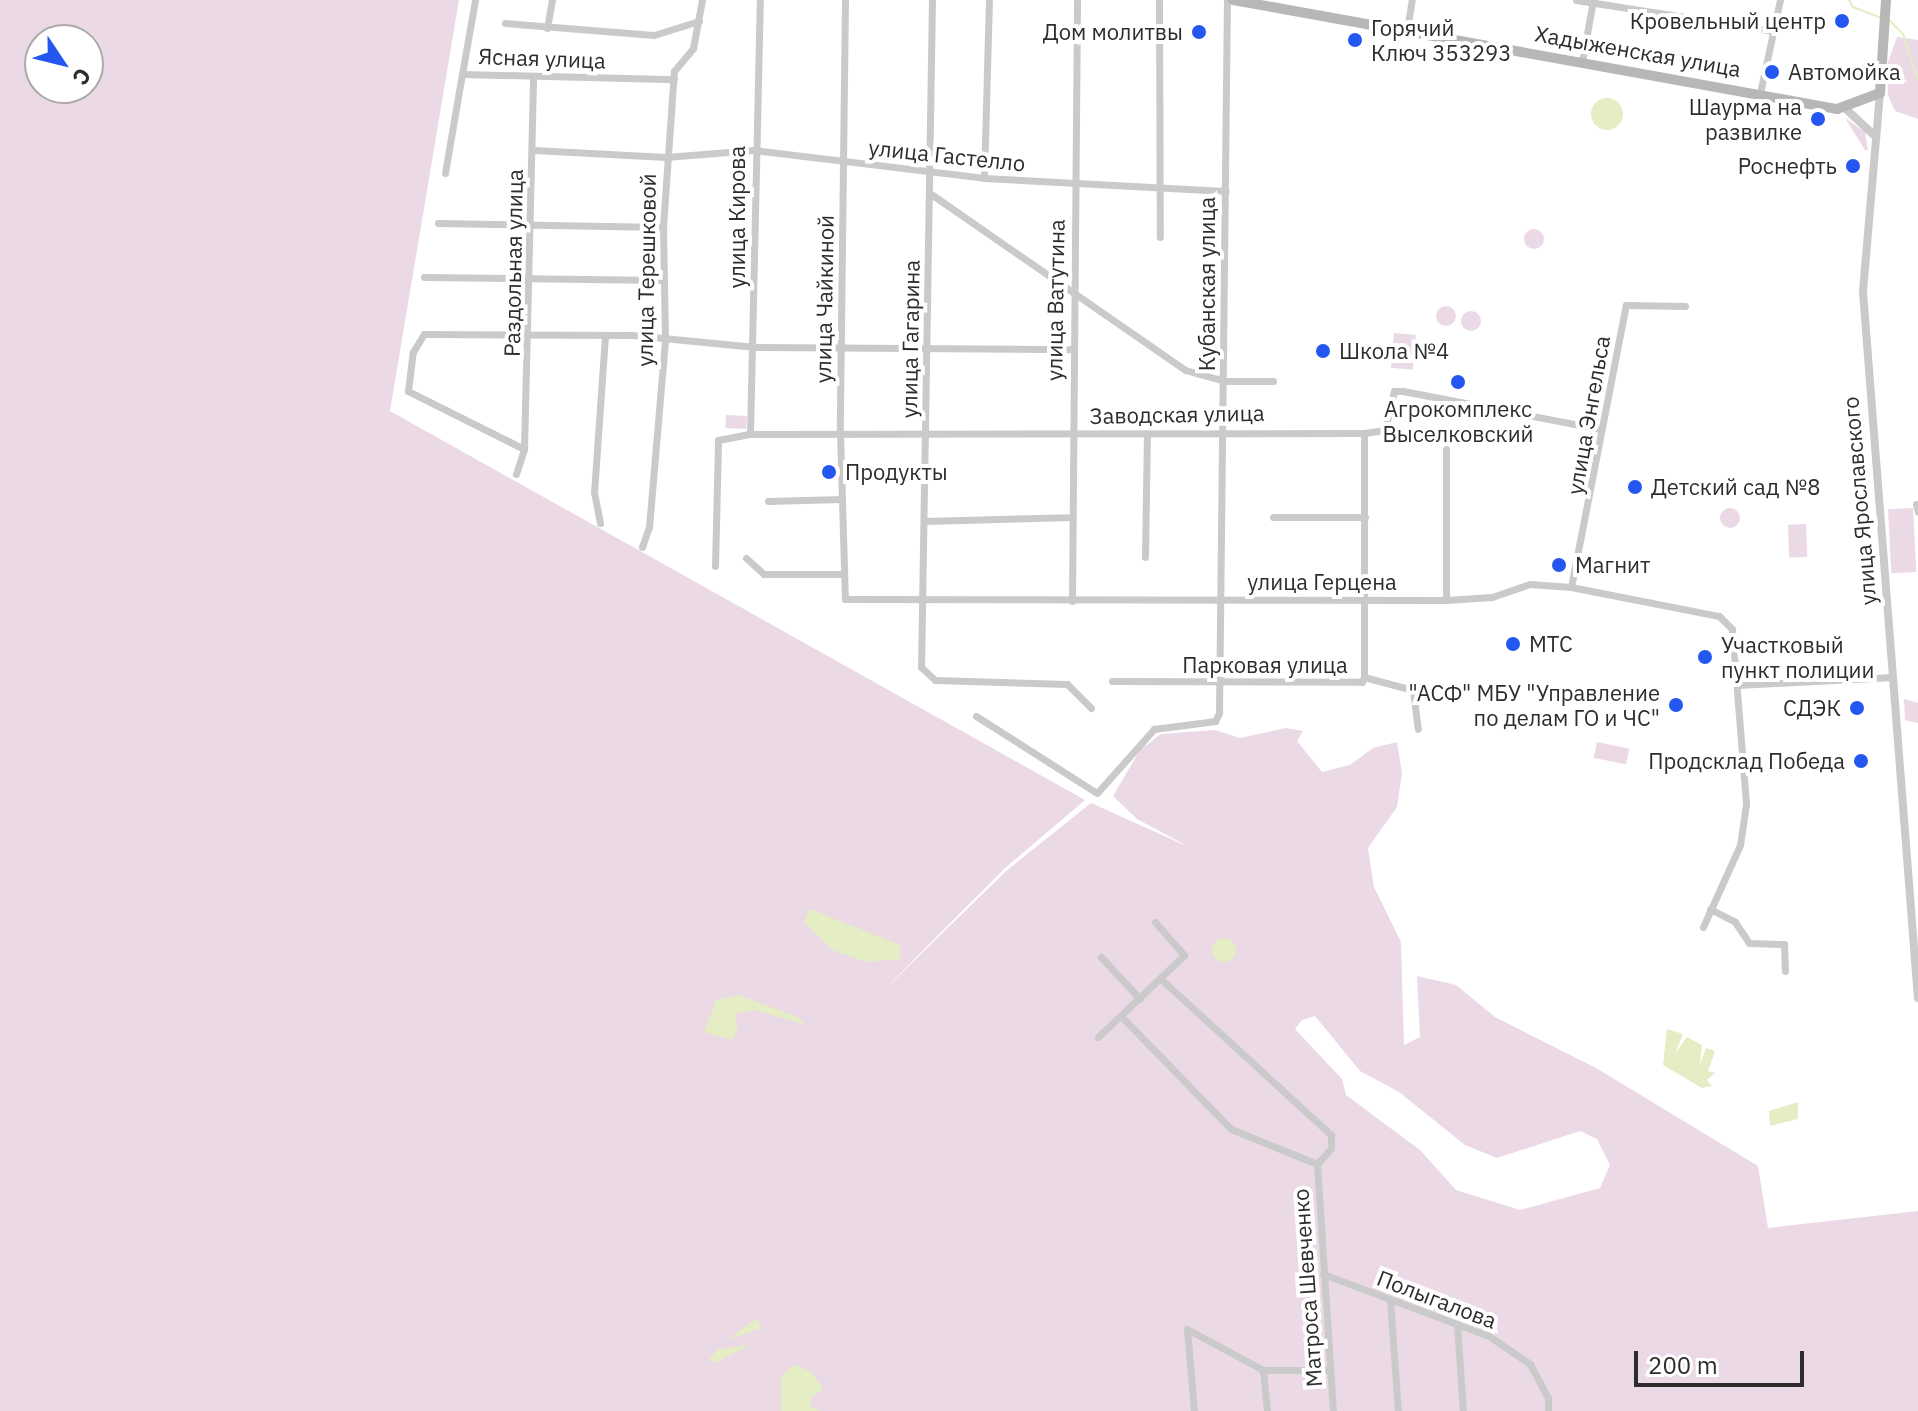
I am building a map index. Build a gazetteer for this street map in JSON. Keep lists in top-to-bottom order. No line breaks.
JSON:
{"streets":{"main road":["Хадыженская улица","улица Ярославского"],"street":["Ясная улица","улица Гастелло","улица Кирова","Раздольная улица","улица Терешковой","Кубанская улица","улица Чайкиной","улица Ватутина","улица Гагарина","Заводская улица","улица Энгельса","улица Герцена","Парковая улица","Матроса Шевченко","Полыгалова"]},"crossings":[["Хадыженская улица","Кубанская улица"],["Ясная улица","Раздольная улица"],["Ясная улица","улица Терешковой"],["улица Гастелло","улица Кирова"],["улица Гастелло","Раздольная улица"],["улица Гастелло","улица Терешковой"],["улица Гастелло","Кубанская улица"],["улица Гастелло","улица Чайкиной"],["улица Гастелло","улица Ватутина"],["улица Гастелло","улица Гагарина"],["улица Кирова","Заводская улица"],["Кубанская улица","Заводская улица"],["Кубанская улица","улица Герцена"],["Кубанская улица","Парковая улица"],["улица Чайкиной","Заводская улица"],["улица Чайкиной","улица Герцена"],["улица Ватутина","Заводская улица"],["улица Ватутина","улица Герцена"],["улица Гагарина","Заводская улица"],["улица Гагарина","улица Герцена"],["улица Энгельса","улица Герцена"],["Матроса Шевченко","Полыгалова"]],"places":["Кровельный центр","Дом молитвы","Горячий Ключ 353293","Автомойка","Шаурма на развилке","Роснефть","Школа №4","Агрокомплекс Выселковский","Продукты","Детский сад №8","Магнит","МТС","Участковый пункт полиции","\"АСФ\" МБУ \"Управление по делам ГО и ЧС\"","СДЭК","Продсклад Победа"],"scale_bar":"200 m","north":"bottom right"}
